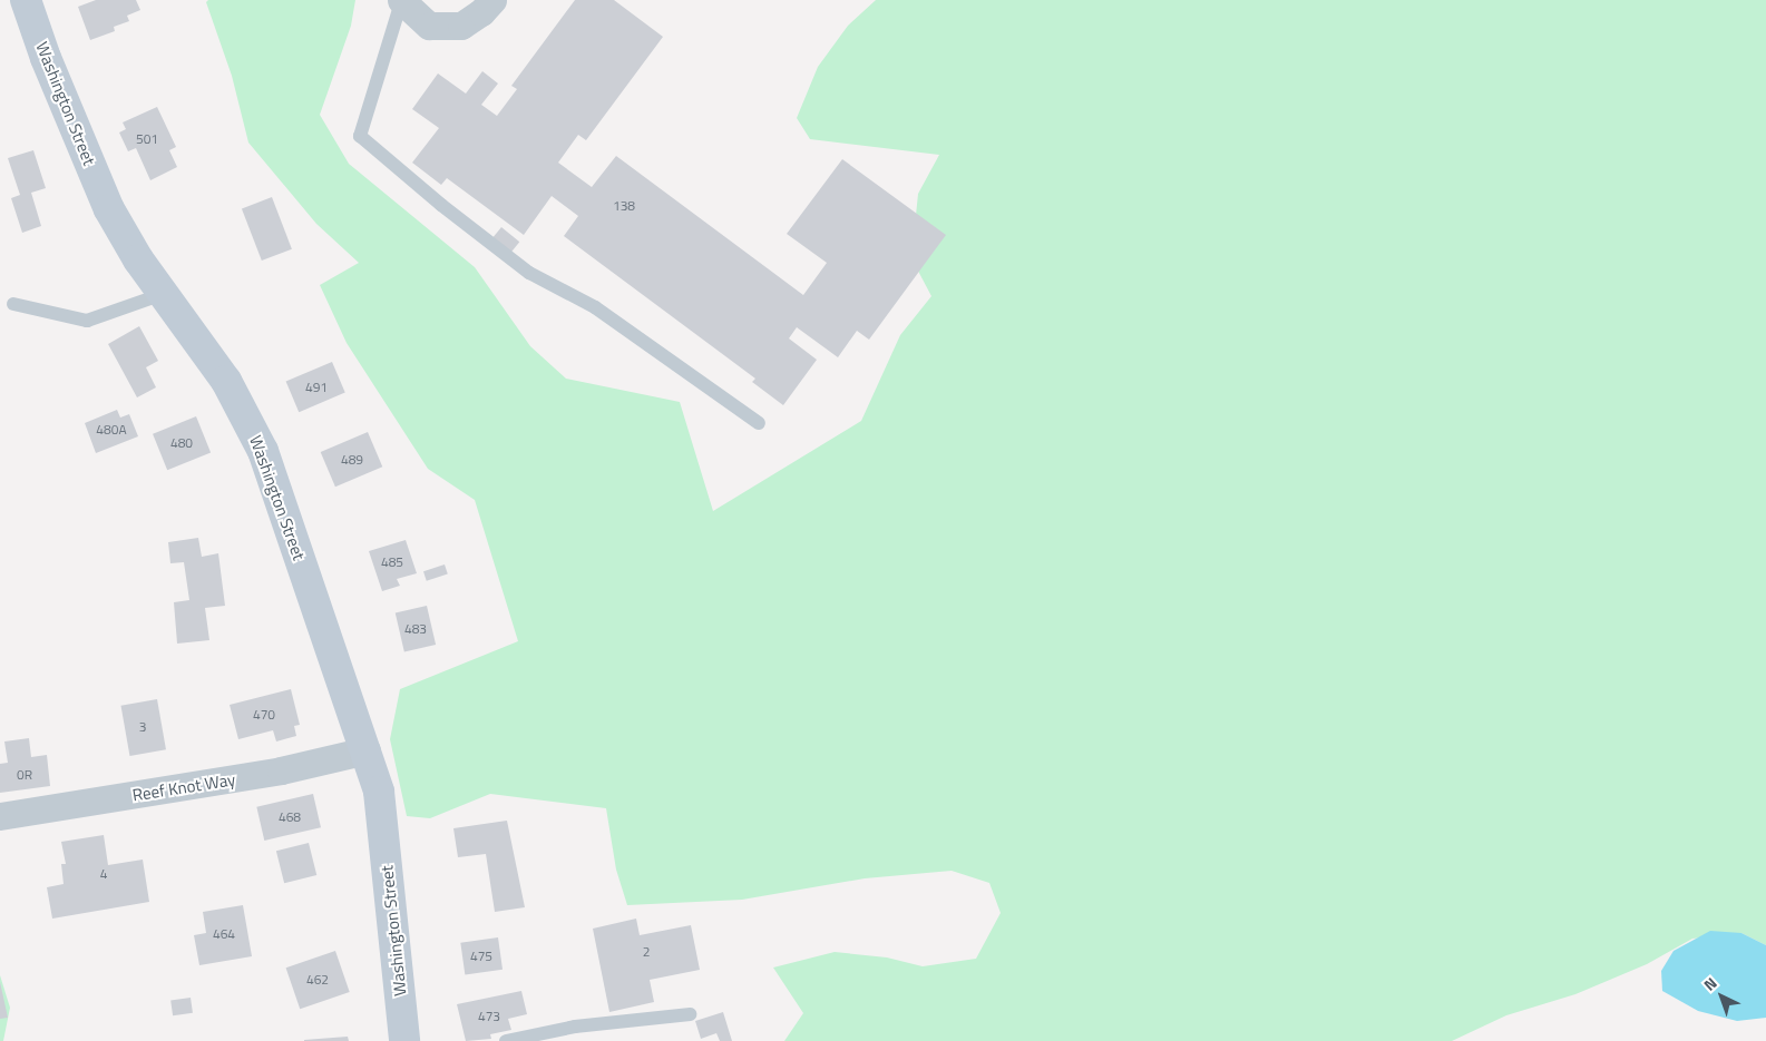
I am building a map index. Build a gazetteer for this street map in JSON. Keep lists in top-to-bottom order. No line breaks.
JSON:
{"streets":{"main road":["Washington Street"],"street":["Reef Knot Way"]},"crossings":[["Washington Street","Reef Knot Way"]],"house_numbers":["501","138","491","480A","480","489","485","483","470","3","0R","468","4","464","2","475","462","473"],"north":"top left"}
